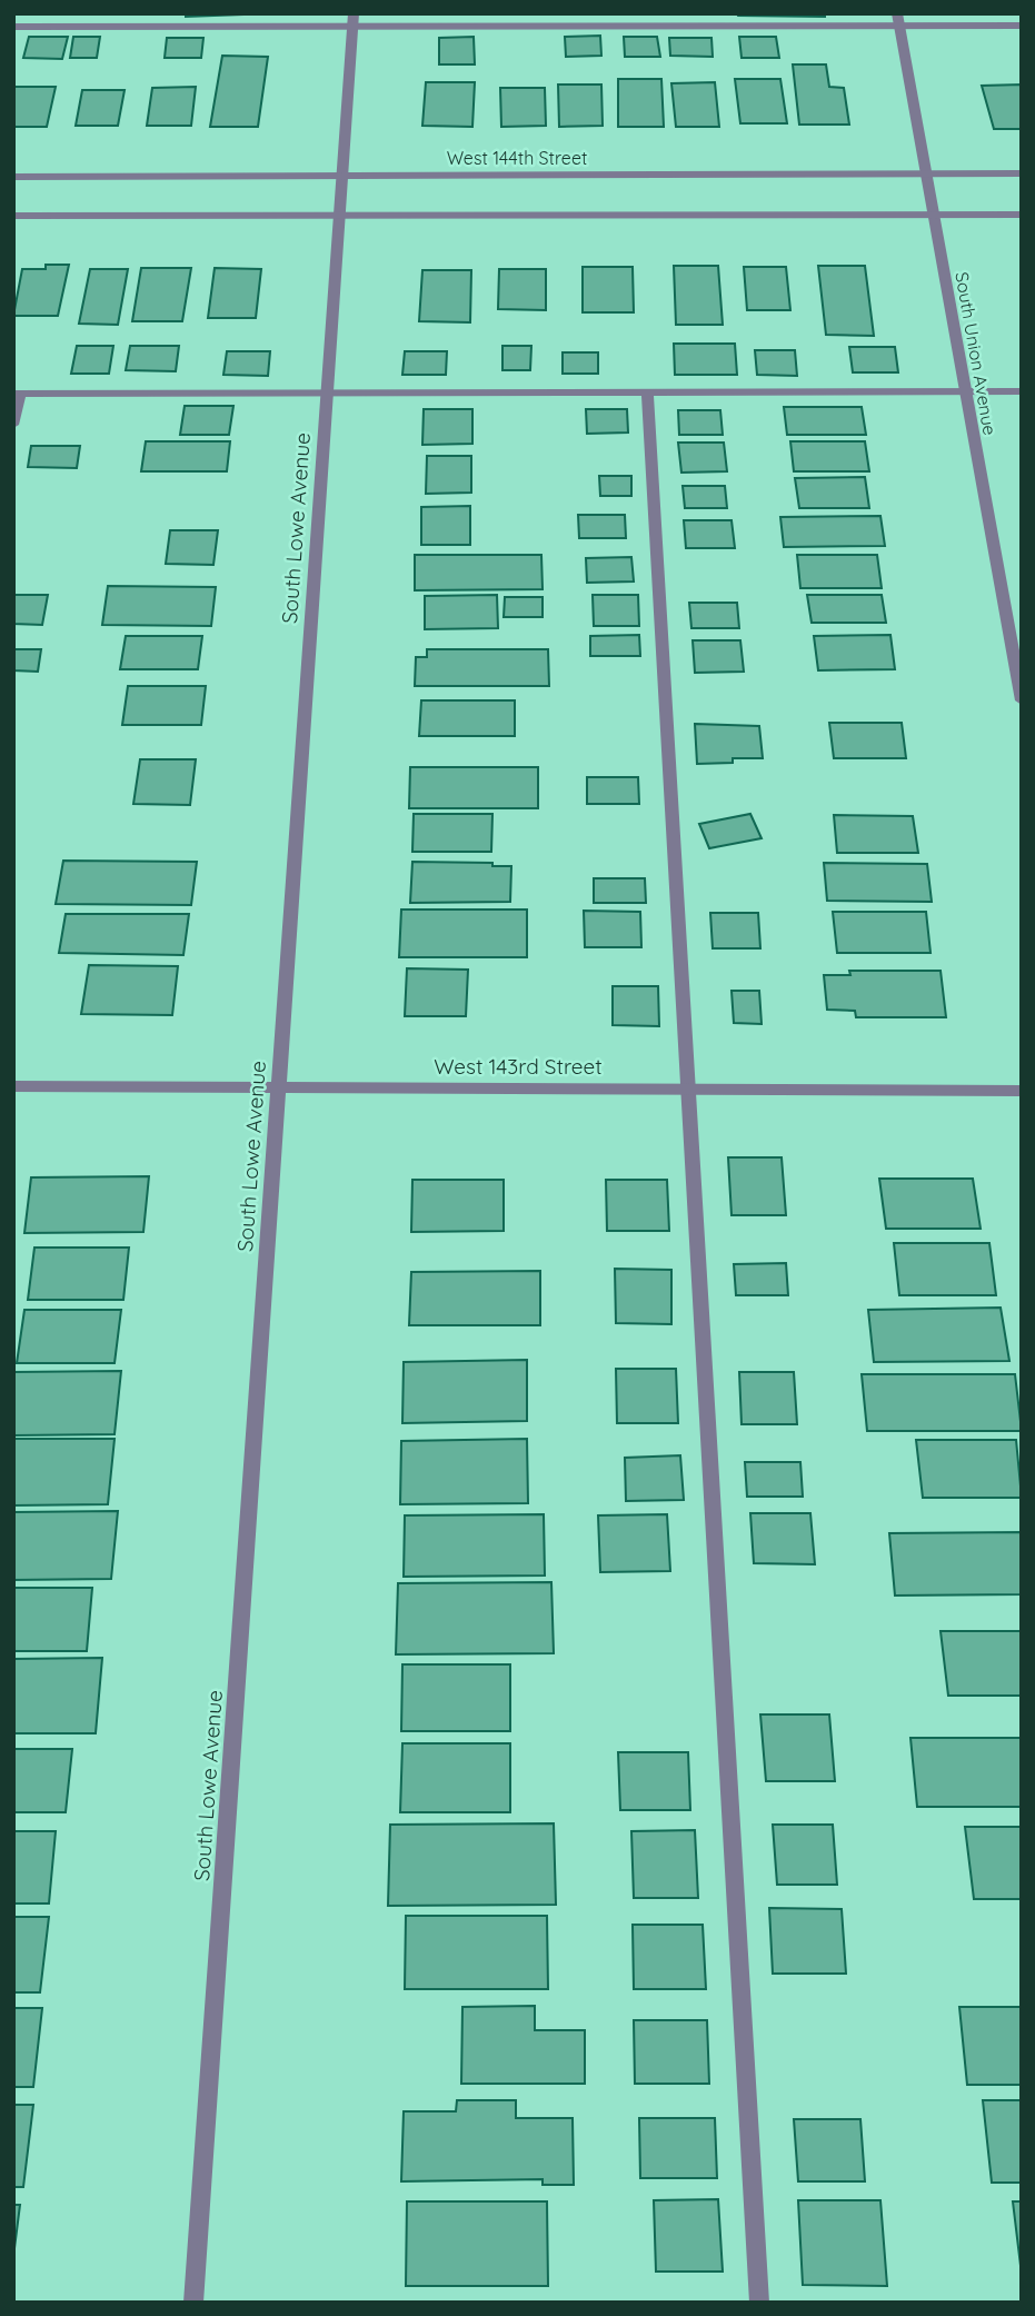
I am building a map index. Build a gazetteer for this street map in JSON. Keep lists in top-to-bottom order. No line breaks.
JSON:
{"streets":{"street":["West 144th Street","South Union Avenue","South Lowe Avenue","West 143rd Street"]},"crossings":[["West 144th Street","South Union Avenue"],["West 144th Street","South Lowe Avenue"],["South Lowe Avenue","West 143rd Street"]]}
